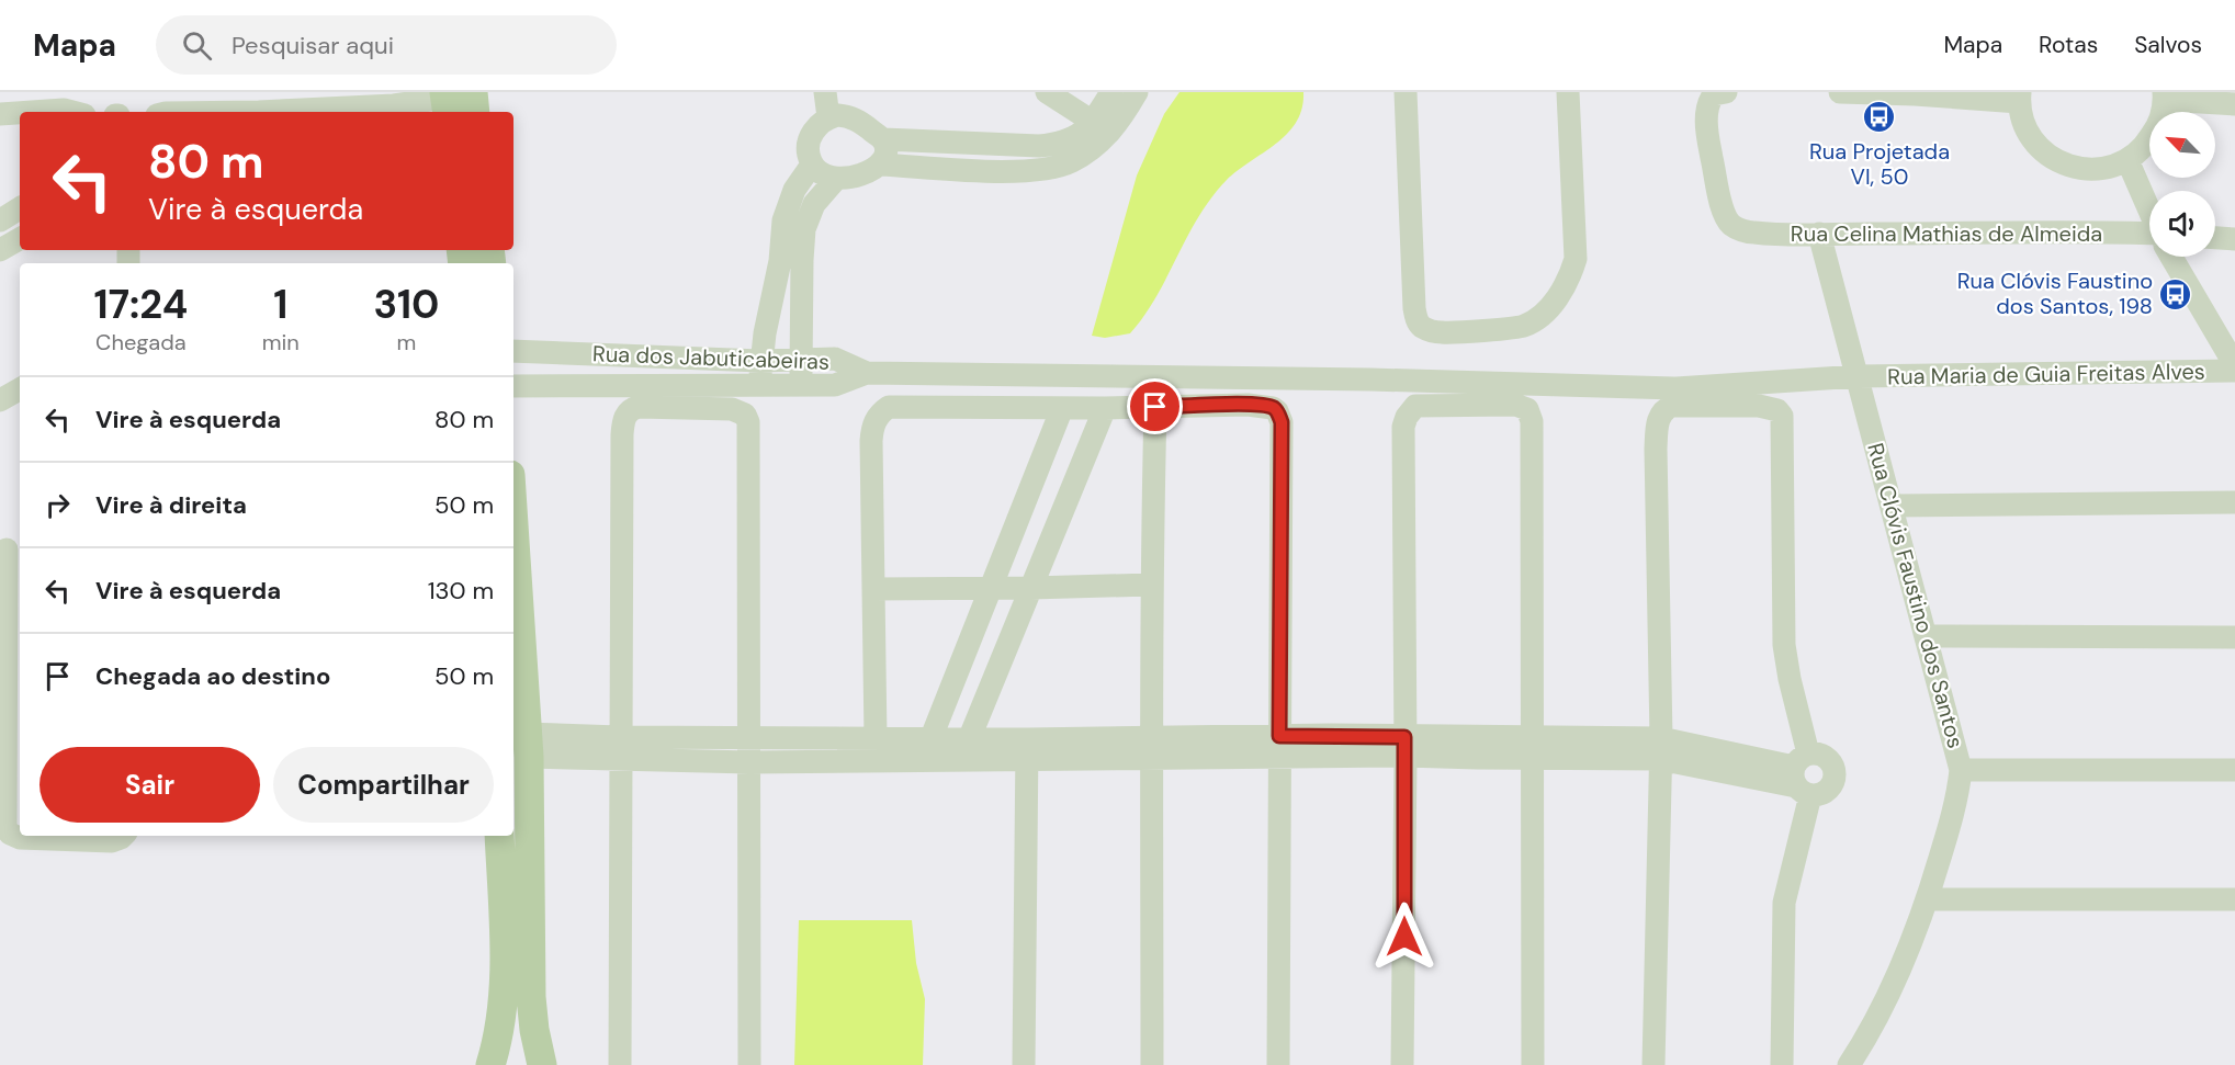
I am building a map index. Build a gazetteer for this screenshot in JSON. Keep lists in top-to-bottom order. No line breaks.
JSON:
{"streets":{"street":["Rua Celina Mathias de Almeida","Rua dos Jabuticabeiras","Rua Maria de Guia Freitas Alves","Rua Clóvis Faustino dos Santos"]},"crossings":[["Rua Celina Mathias de Almeida","Rua Clóvis Faustino dos Santos"],["Rua dos Jabuticabeiras","Rua Maria de Guia Freitas Alves"],["Rua Maria de Guia Freitas Alves","Rua Clóvis Faustino dos Santos"]],"places":{"bus stop":["Rua Projetada VI, 50","Rua Clóvis Faustino dos Santos, 198"]},"north":"top left","page":{"header":"Mapa","search":"Pesquisar aqui","nav":["Mapa","Rotas","Salvos"],"turn":["80 m","Vire à esquerda"],"eta":["17:24","Chegada","1","min","310","m"],"list":[{"name":"Vire à esquerda","value":"80 m"},{"name":"Vire à direita","value":"50 m"},{"name":"Vire à esquerda","value":"130 m"},{"name":"Chegada ao destino","value":"50 m"}],"buttons":["Sair","Compartilhar"]}}
